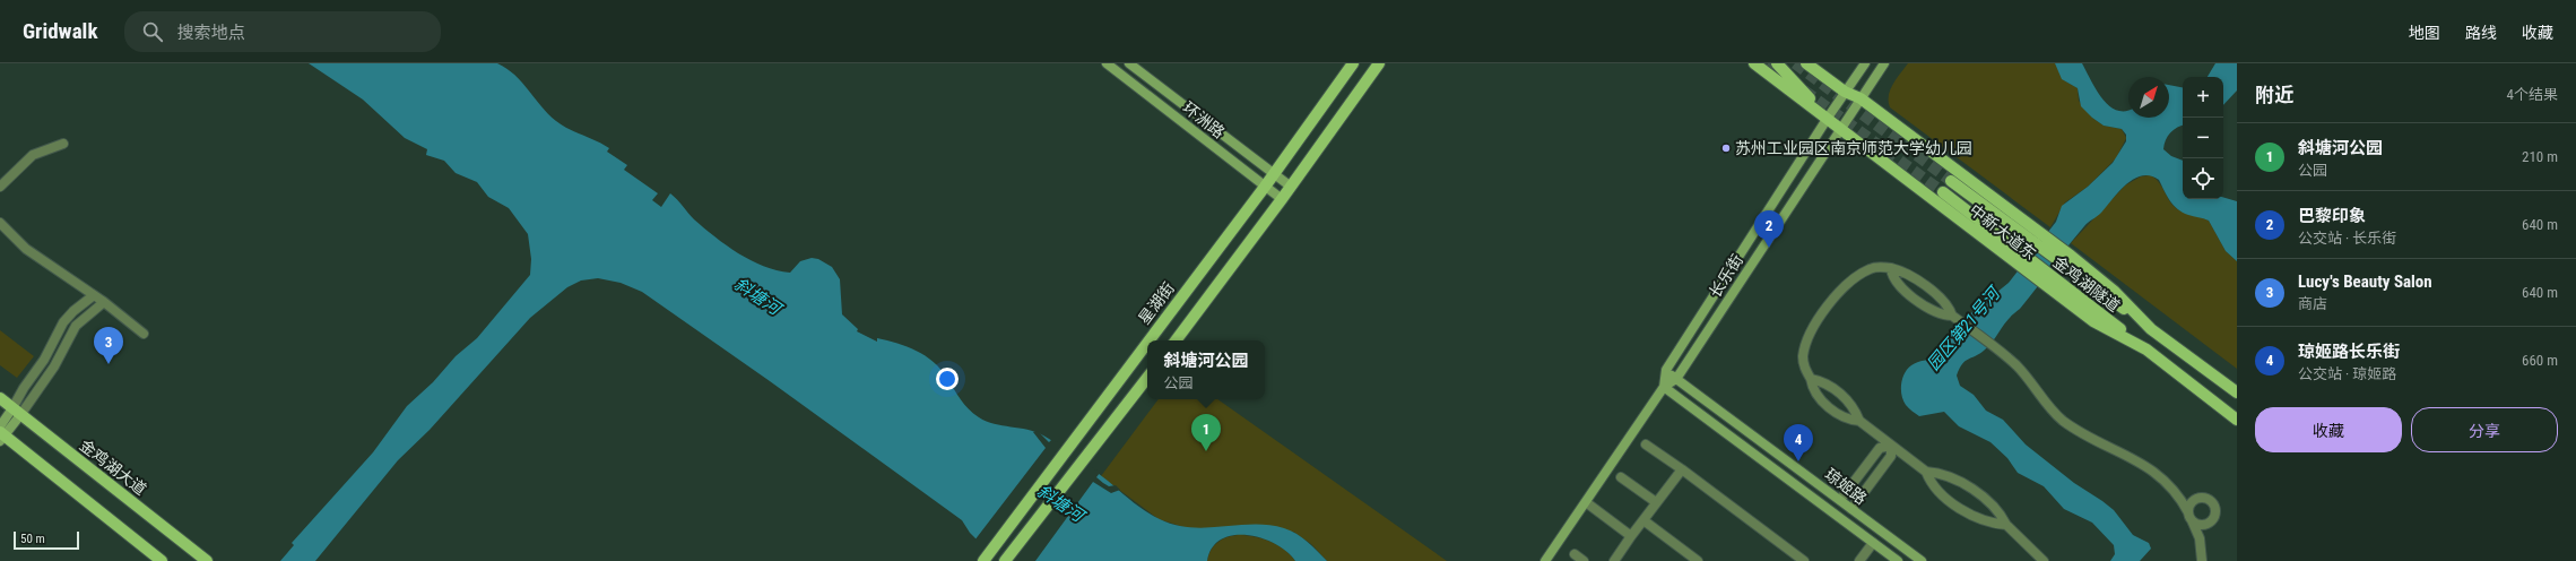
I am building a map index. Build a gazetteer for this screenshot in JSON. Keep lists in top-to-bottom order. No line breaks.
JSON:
{"streets":{"main road":["环洲路","中新大道东","长乐街","金鸡湖隧道","星湖街","金鸡湖大道","琼姬路"]},"crossings":[["环洲路","星湖街"],["中新大道东","长乐街"],["中新大道东","金鸡湖隧道"],["长乐街","琼姬路"]],"water":["斜塘河","园区第21号河"],"places":["苏州工业园区南京师范大学幼儿园"],"scale_bar":"50 m","north":"top right","page":{"header":"Gridwalk","search":"搜索地点","nav":["地图","路线","收藏"],"heading":["附近","4个结果"],"map_buttons":["+","−"],"list":[{"mark":"1","name":"斜塘河公园","note":"公园","value":"210 m"},{"mark":"2","name":"巴黎印象","note":"公交站 · 长乐街","value":"640 m"},{"mark":"3","name":"Lucy's Beauty Salon","note":"商店","value":"640 m"},{"mark":"4","name":"琼姬路长乐街","note":"公交站 · 琼姬路","value":"660 m"}],"pins":["2","3","1","4"],"popup":["斜塘河公园","公园"],"buttons":["收藏","分享"],"scale":"50 m"}}
